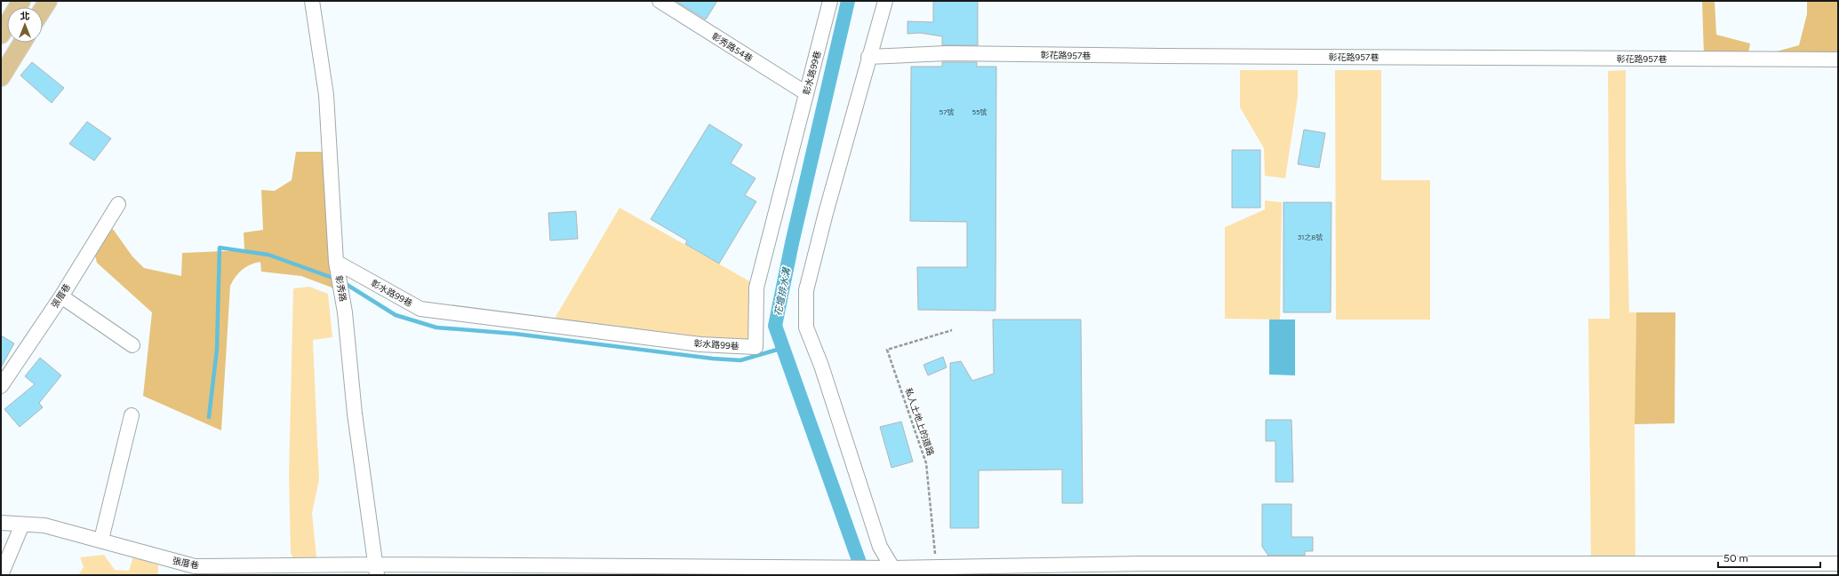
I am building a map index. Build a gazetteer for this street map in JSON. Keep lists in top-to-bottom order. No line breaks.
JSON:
{"streets":{"street":["彰秀路54巷","彰花路957巷","彰水路99巷","彰秀路","張厝巷"],"path":["私人土地上的道路"]},"crossings":[["彰秀路54巷","彰水路99巷"],["彰水路99巷","彰秀路"],["彰秀路","張厝巷"],["張厝巷","私人土地上的道路"]],"water":["花壇排水溝"],"house_numbers":["57號","55號","31之8號"],"scale_bar":"50 m","north":"top"}
